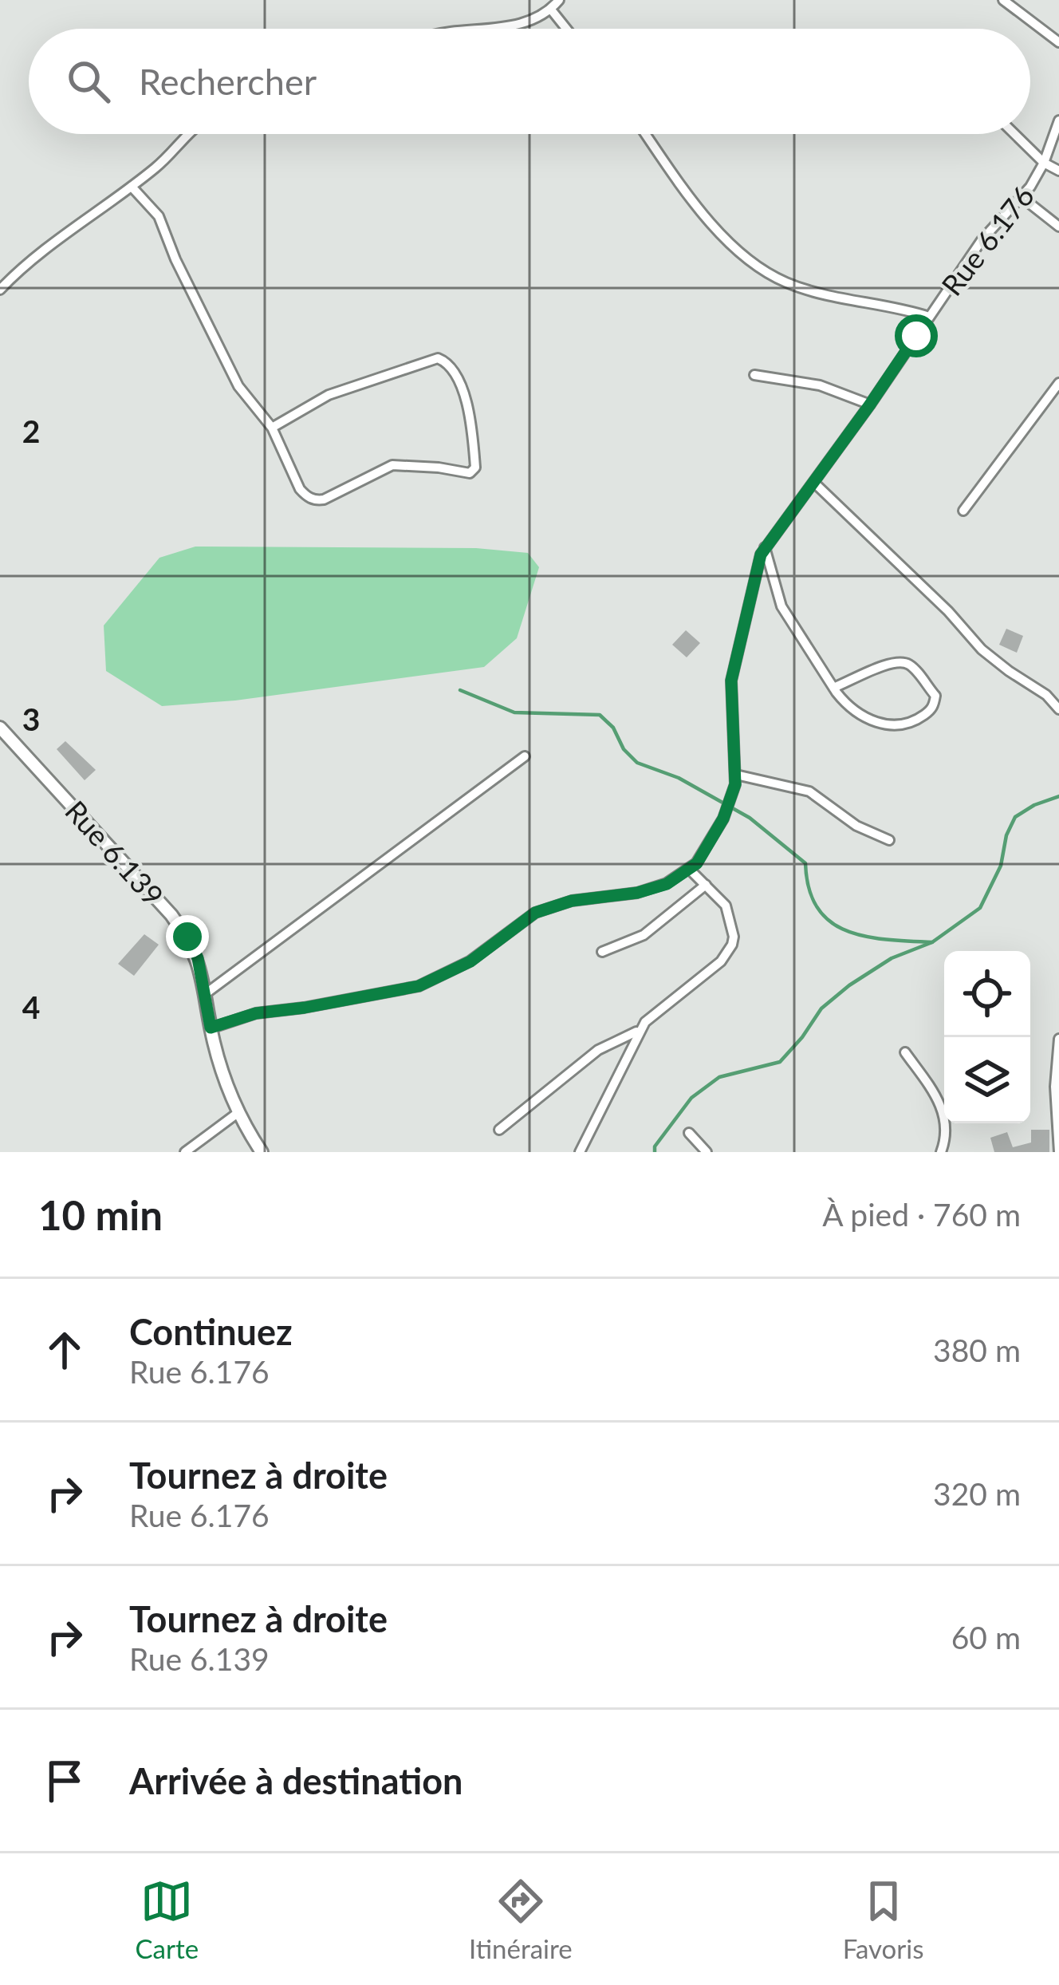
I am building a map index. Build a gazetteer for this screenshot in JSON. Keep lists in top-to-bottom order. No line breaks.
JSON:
{"streets":{"street":["Rue 6.176","Rue 6.139"]},"page":{"search":"Rechercher","heading":["10 min","À pied · 760 m"],"list":[["Continuez","Rue 6.176","380 m"],["Tournez à droite","Rue 6.176","320 m"],["Tournez à droite","Rue 6.139","60 m"],"Arrivée à destination"],"nav":["Carte","Itinéraire","Favoris"]},"grid":{"rows":["2","3","4"]}}
